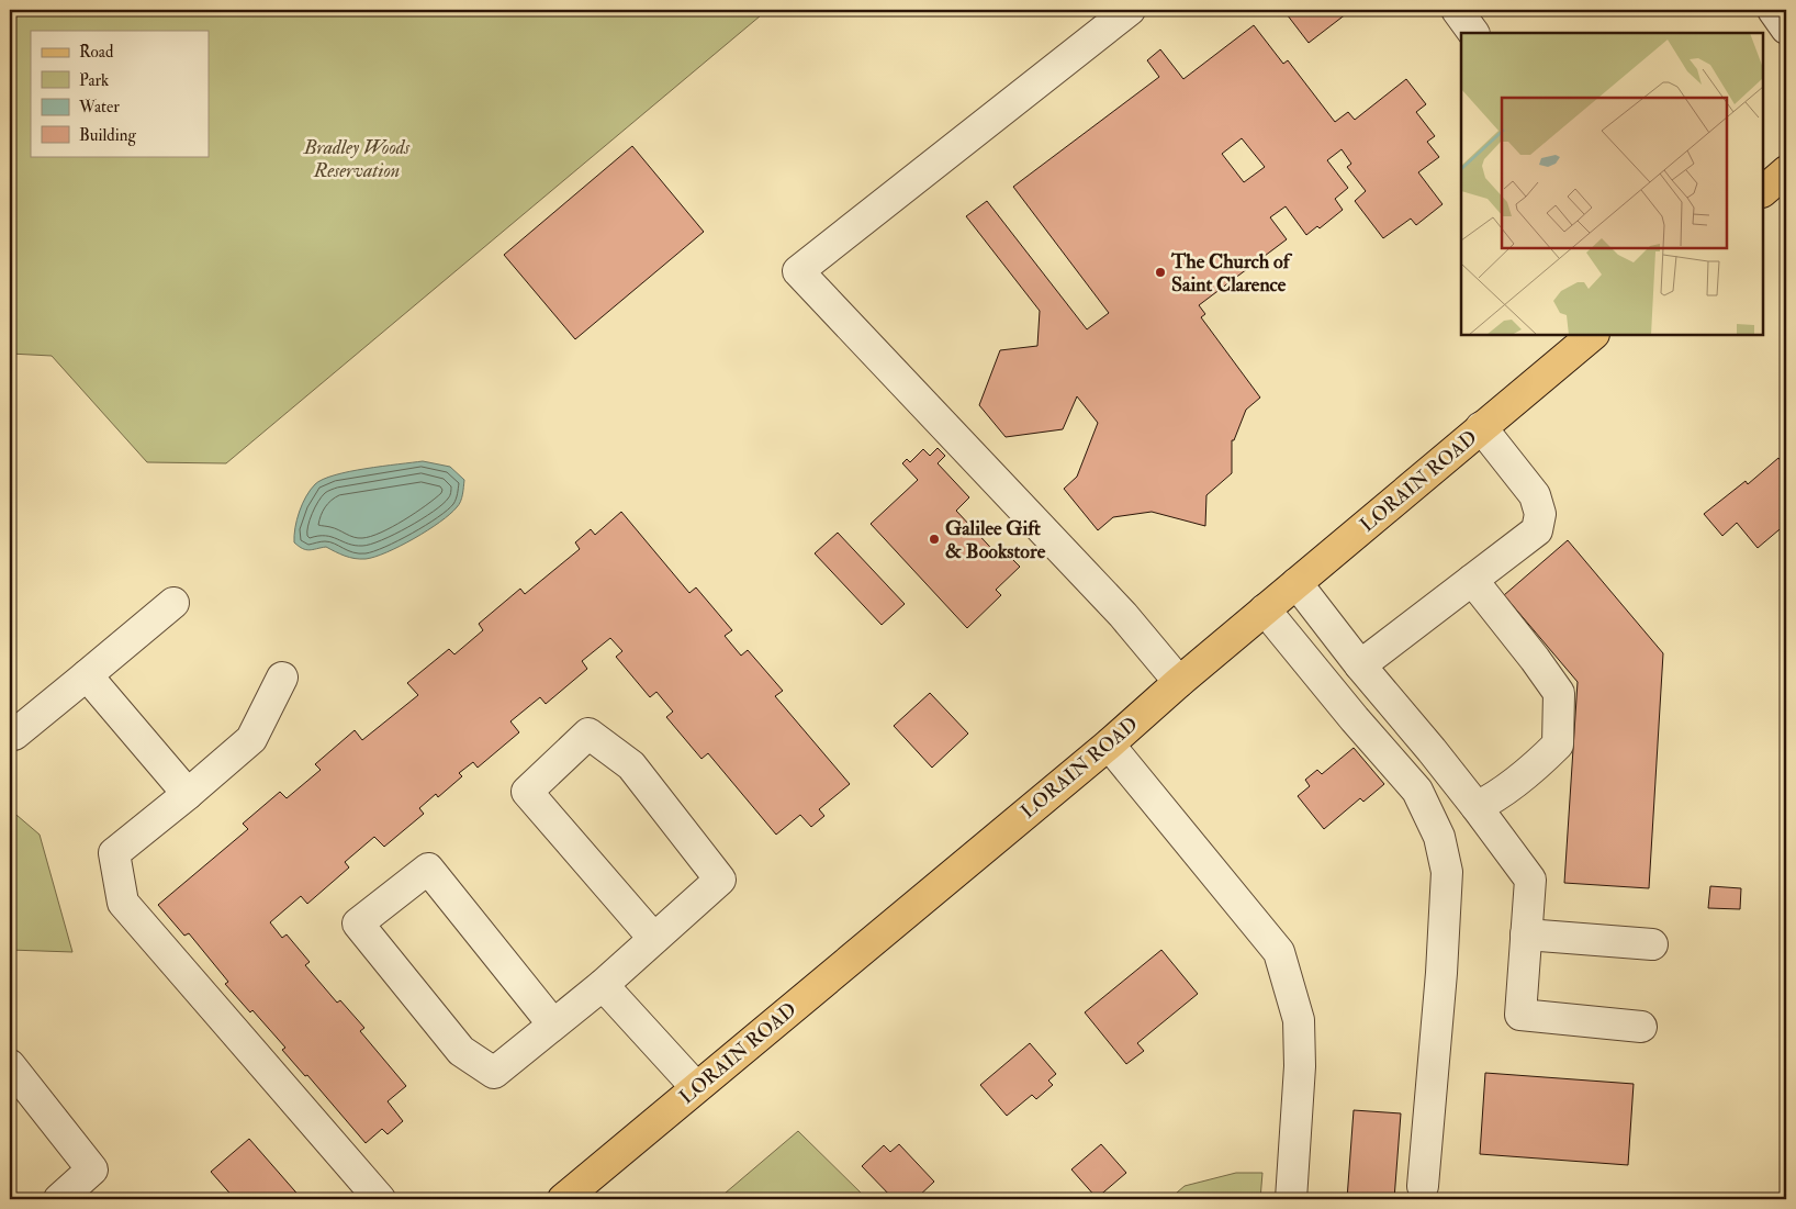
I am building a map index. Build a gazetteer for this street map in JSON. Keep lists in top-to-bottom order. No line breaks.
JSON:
{"streets":{"main road":["LORAIN ROAD"]},"parks":["Bradley Woods Reservation"],"places":["The Church of Saint Clarence","Galilee Gift & Bookstore"],"legend":["Road","Park","Water","Building"]}
